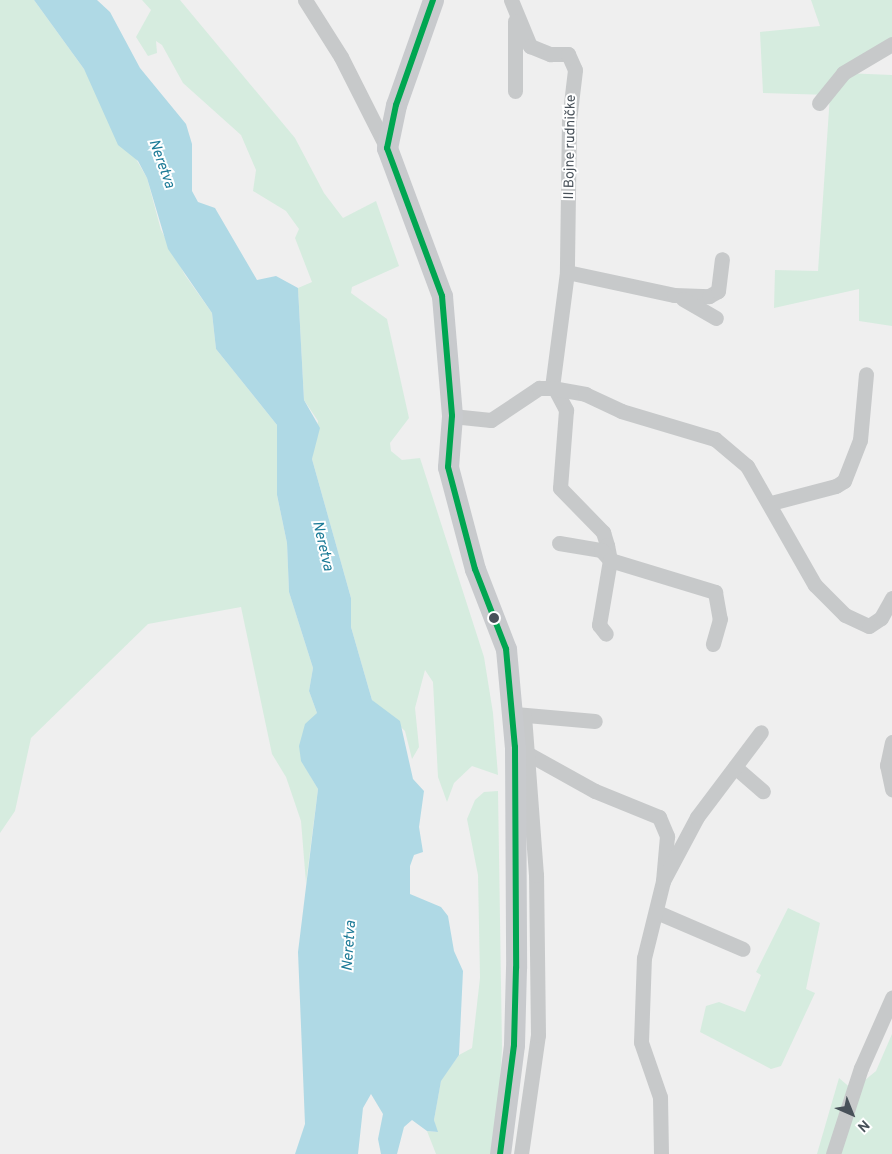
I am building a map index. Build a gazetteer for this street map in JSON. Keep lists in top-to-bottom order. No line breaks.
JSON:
{"streets":{"street":["II Bojne rudničke"]},"water":["Neretva"],"north":"bottom right"}
